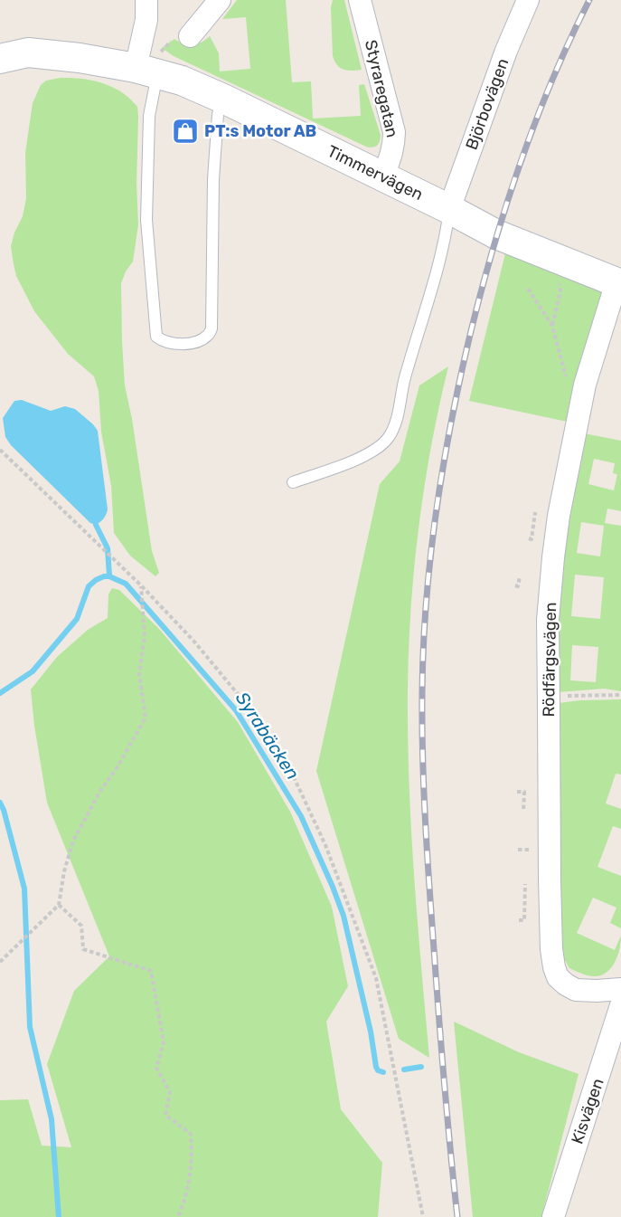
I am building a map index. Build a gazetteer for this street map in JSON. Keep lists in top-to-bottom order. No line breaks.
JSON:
{"streets":{"street":["Styraregatan","Björbovägen","Timmervägen","Rödfärgsvägen","Kisvägen"]},"crossings":[["Styraregatan","Timmervägen"],["Björbovägen","Timmervägen"],["Timmervägen","Rödfärgsvägen"]],"water":["Syrabäcken"],"places":{"shop":["PT:s Motor AB"]}}
